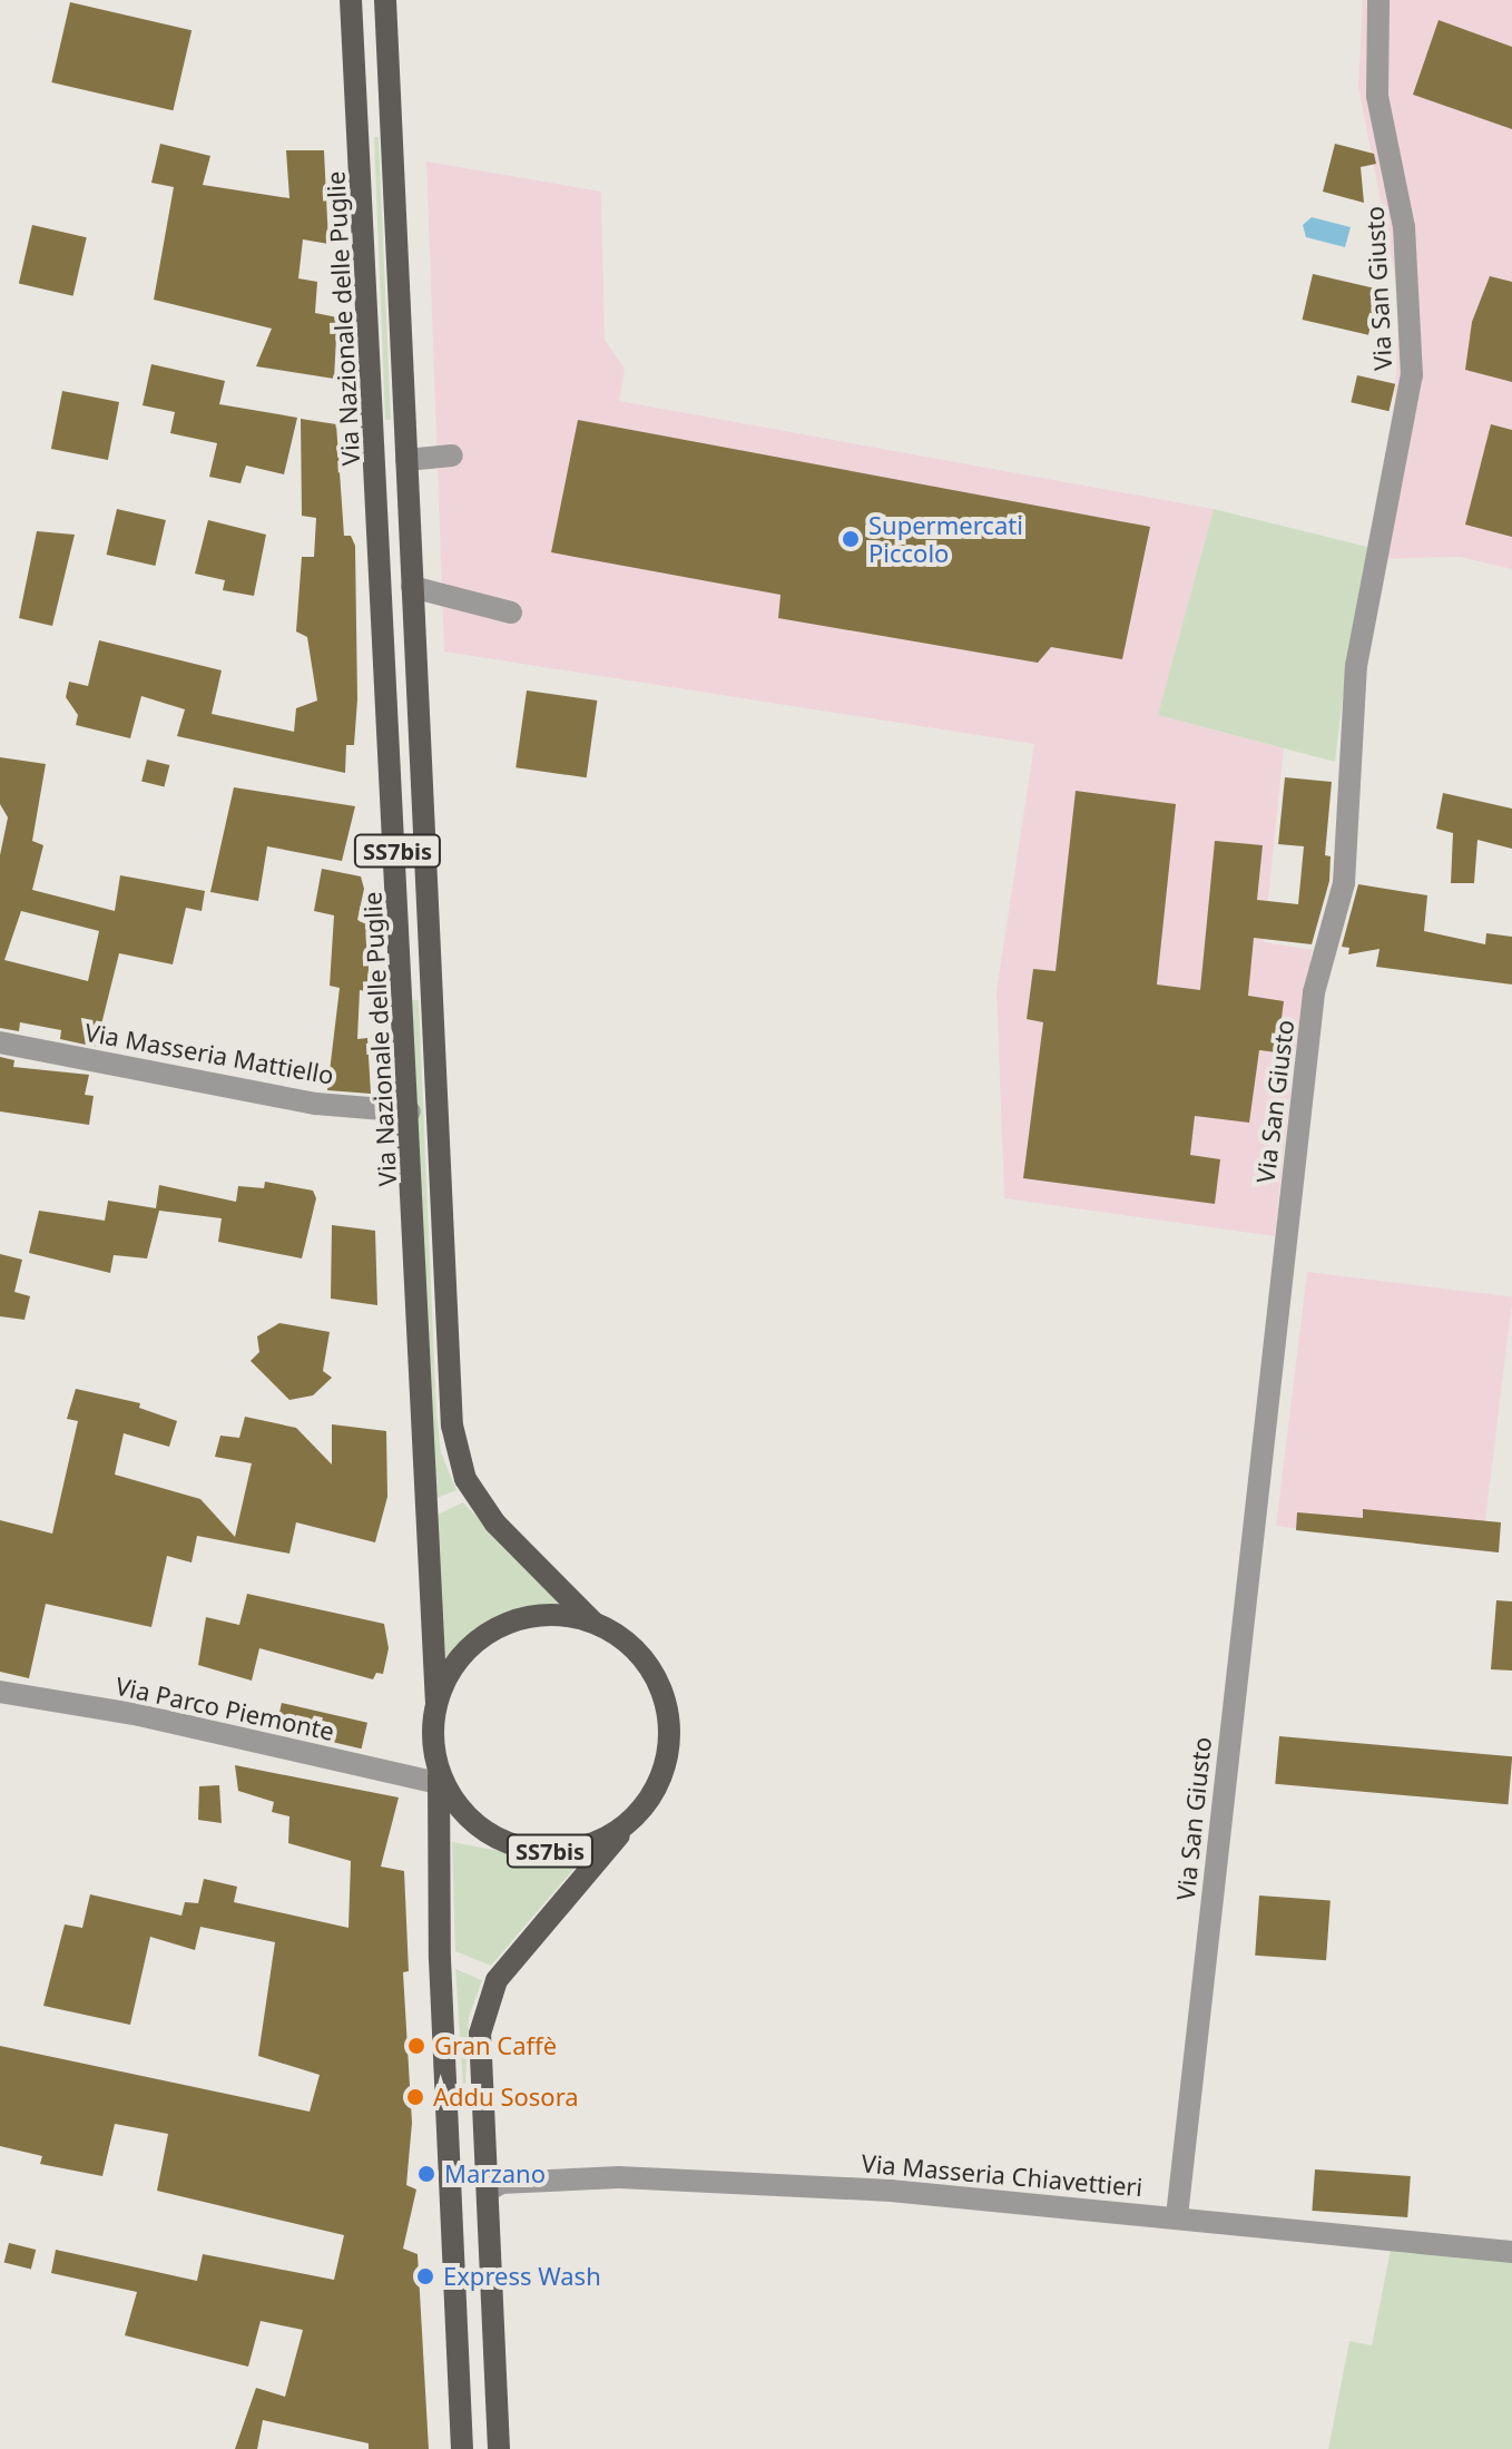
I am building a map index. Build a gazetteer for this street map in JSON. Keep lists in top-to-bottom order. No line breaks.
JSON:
{"streets":{"main road":["Via Nazionale delle Puglie","SS7bis"],"street":["Via San Giusto","Via Masseria Mattiello","Via Parco Piemonte","Via Masseria Chiavettieri"]},"crossings":[["Via San Giusto","Via Masseria Chiavettieri"],["Via Nazionale delle Puglie","Via Masseria Mattiello"],["Via Nazionale delle Puglie","Via Parco Piemonte"],["Via Nazionale delle Puglie","Via Masseria Chiavettieri"]],"places":["Supermercati Piccolo","Gran Caffè","Addu Sosora","Marzano","Express Wash"]}
